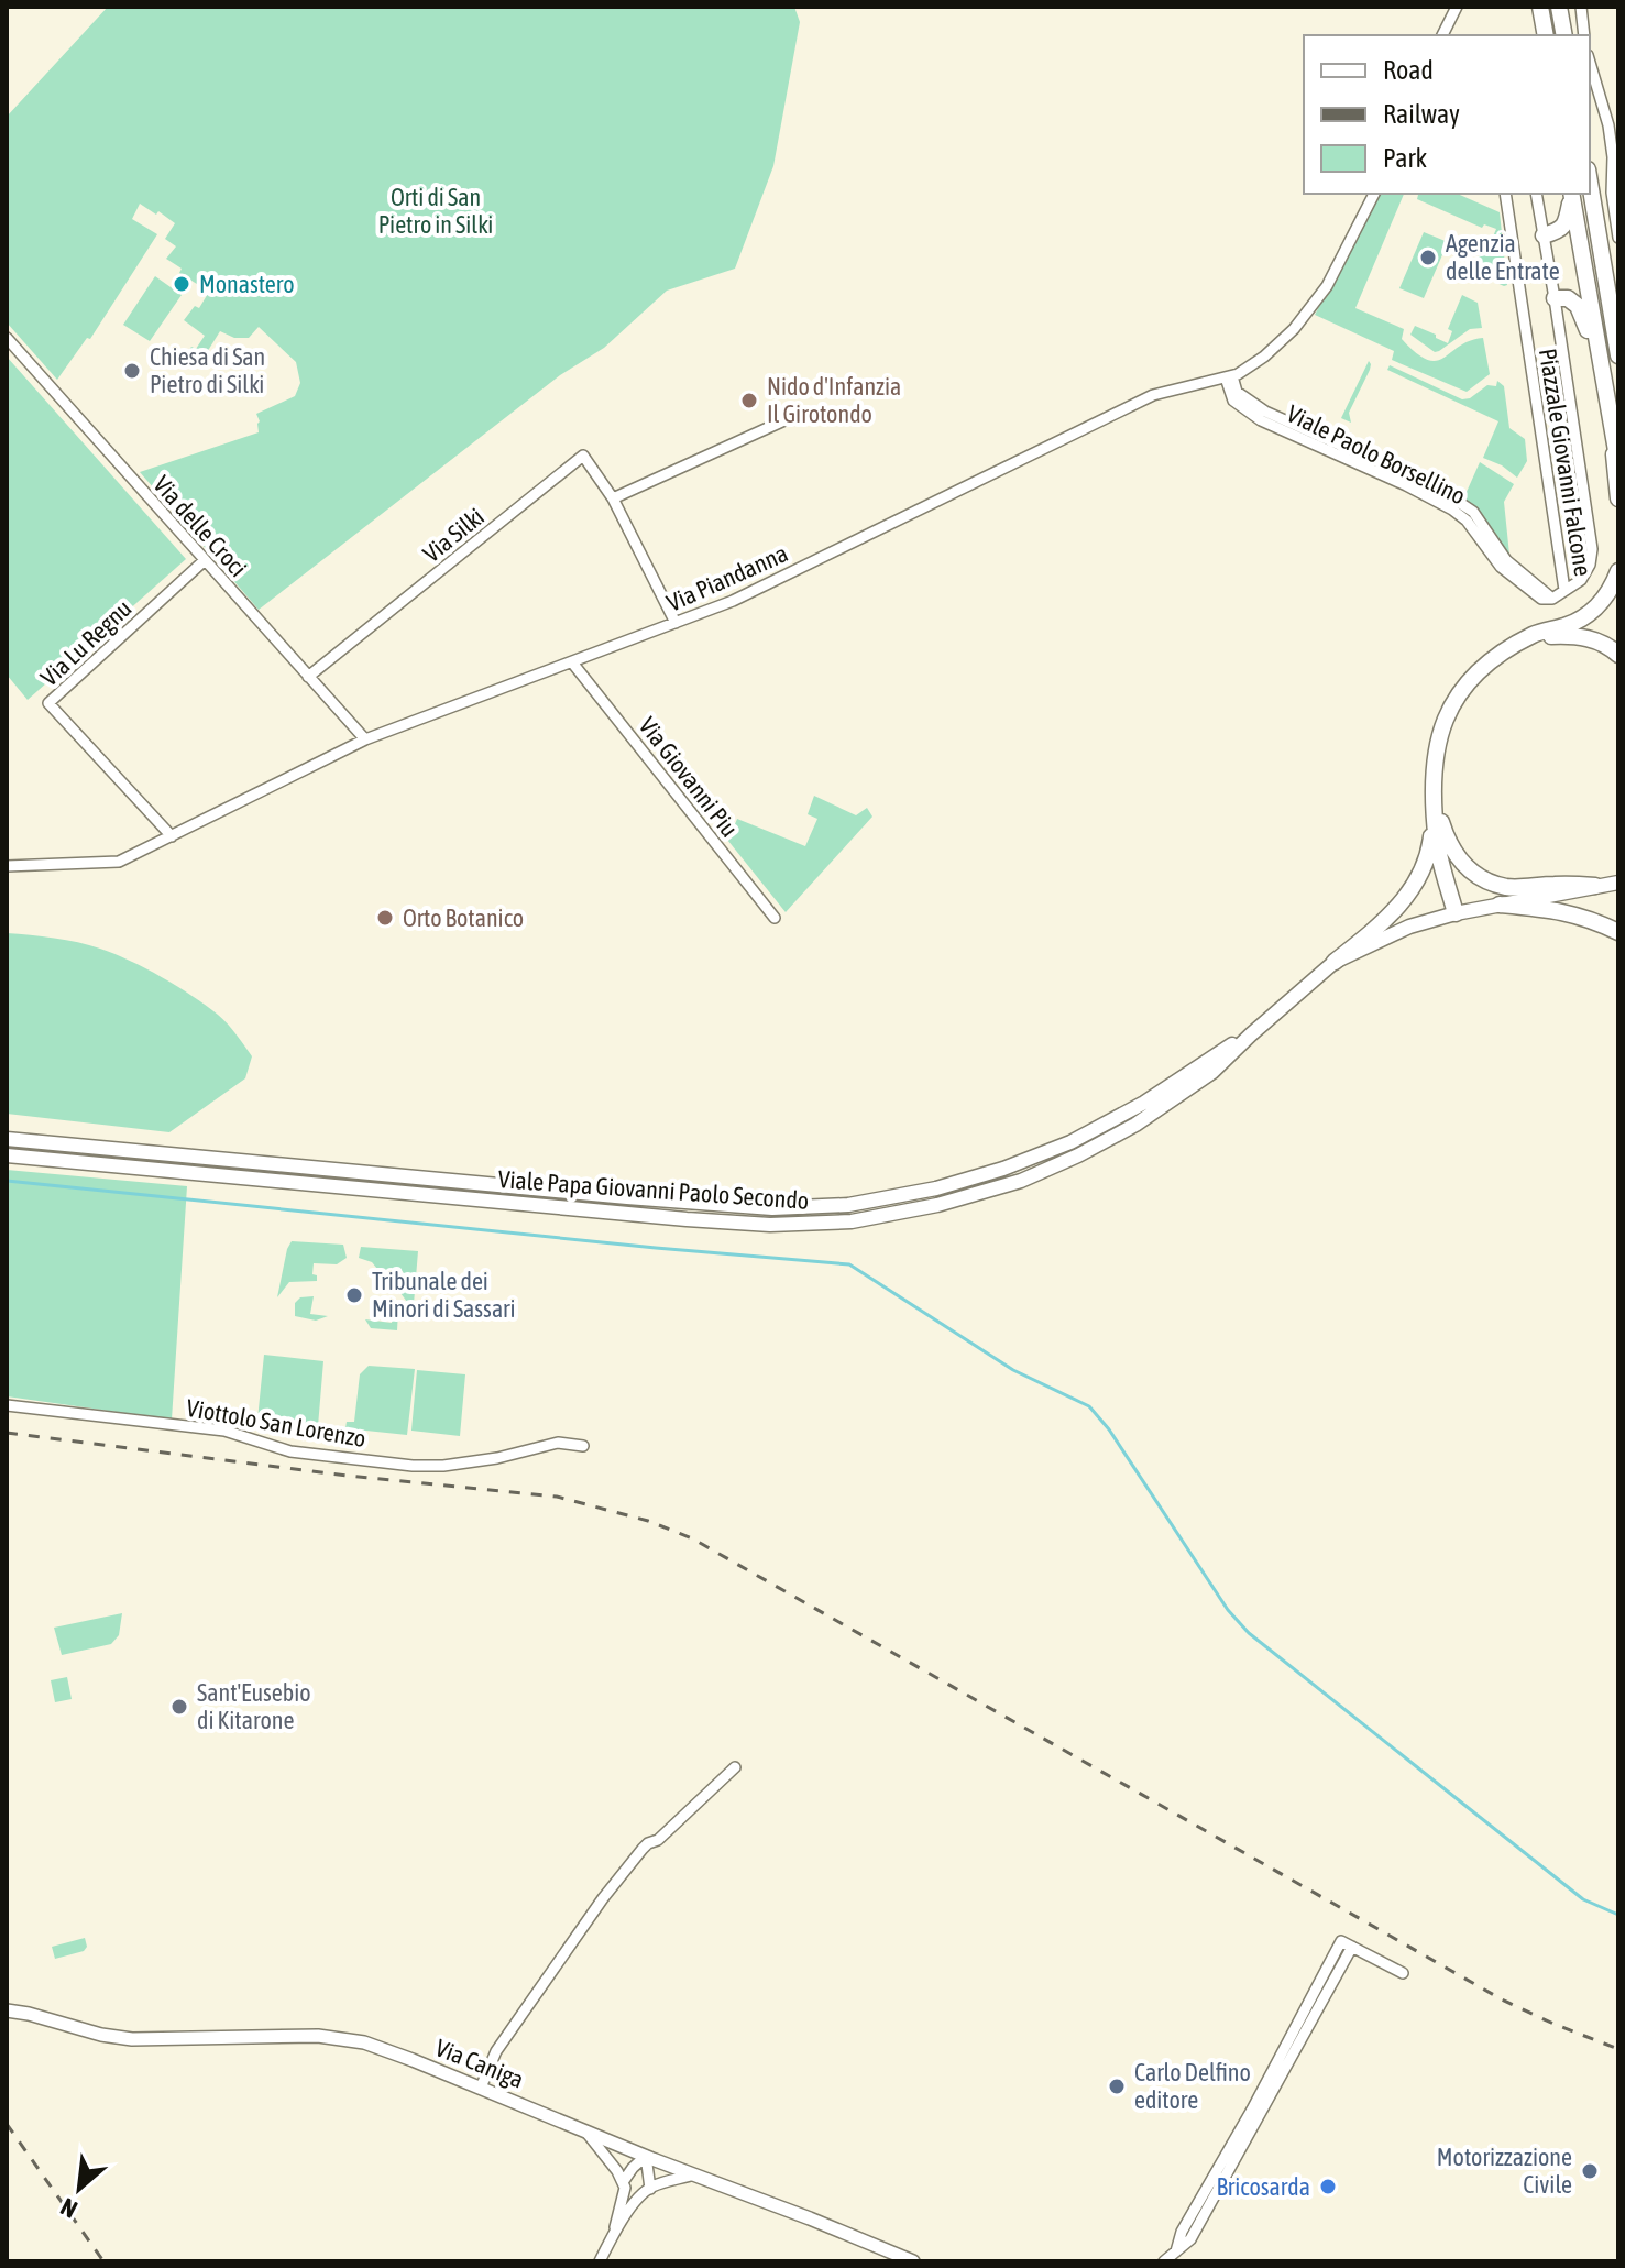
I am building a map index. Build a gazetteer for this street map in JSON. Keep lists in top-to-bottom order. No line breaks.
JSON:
{"streets":{"main road":["Viale Papa Giovanni Paolo Secondo"],"street":["Viale Paolo Borsellino","Piazzale Giovanni Falcone","Via delle Croci","Via Silki","Via Piandanna","Via Lu Regnu","Via Giovanni Piu","Viottolo San Lorenzo","Via Caniga"]},"crossings":[["Viale Paolo Borsellino","Piazzale Giovanni Falcone"],["Viale Paolo Borsellino","Via Piandanna"],["Via delle Croci","Via Silki"],["Via delle Croci","Via Piandanna"],["Via delle Croci","Via Lu Regnu"],["Via Silki","Via Piandanna"],["Via Piandanna","Via Lu Regnu"],["Via Piandanna","Via Giovanni Piu"]],"parks":["Orti di San Pietro in Silki"],"places":["Agenzia delle Entrate","Monastero","Chiesa di San Pietro di Silki","Nido d'Infanzia Il Girotondo","Orto Botanico","Tribunale dei Minori di Sassari","Sant'Eusebio di Kitarone","Carlo Delfino editore","Motorizzazione Civile","Bricosarda"],"legend":["Road","Railway","Park"],"north":"bottom left"}
